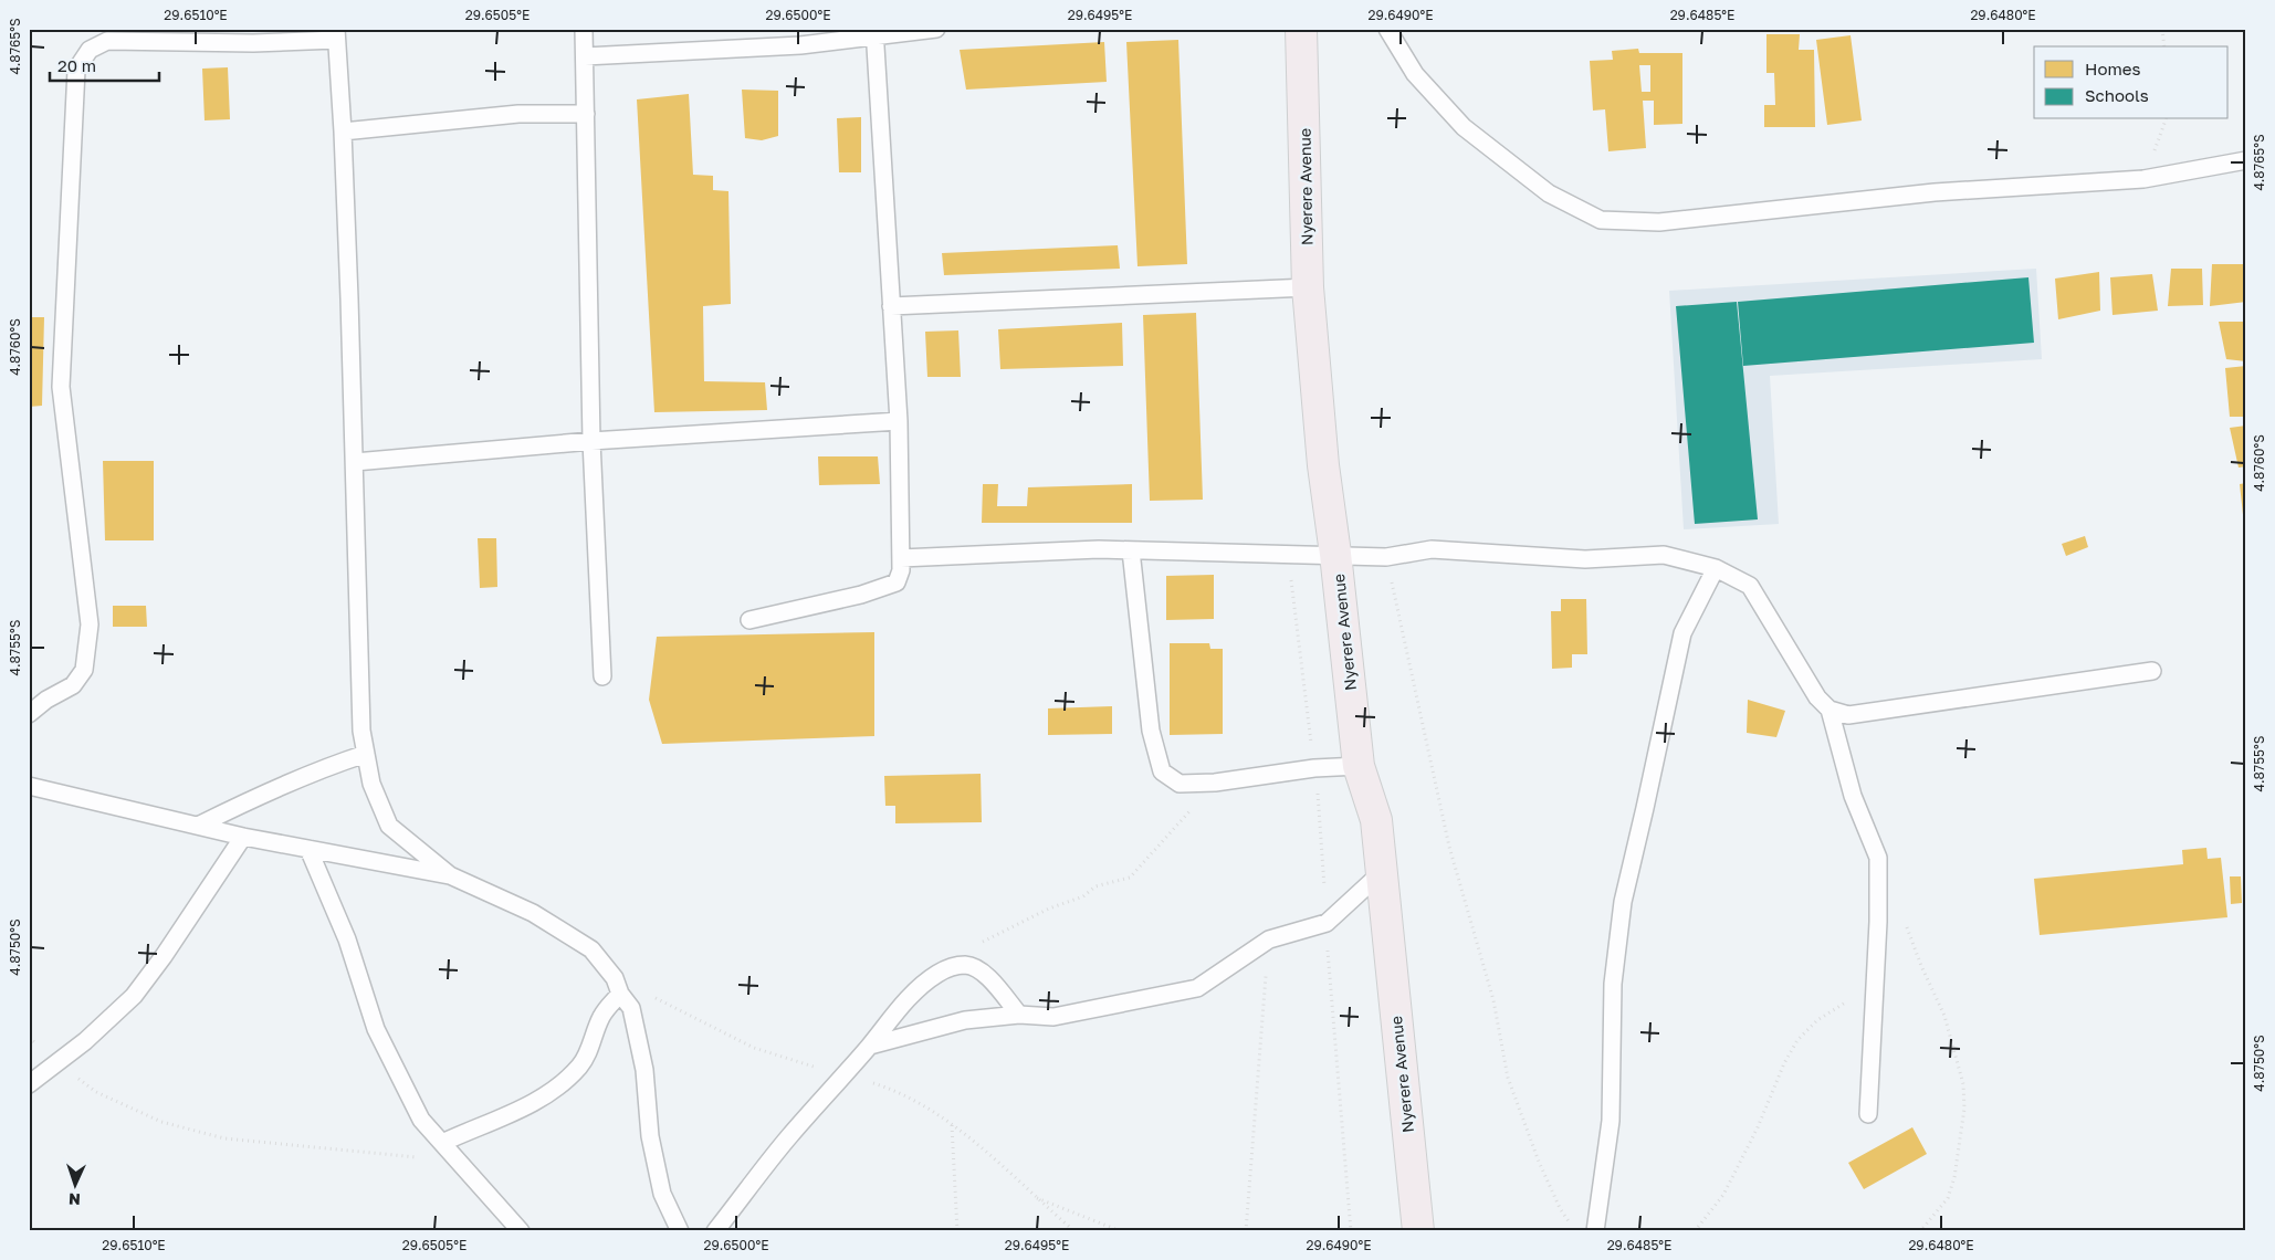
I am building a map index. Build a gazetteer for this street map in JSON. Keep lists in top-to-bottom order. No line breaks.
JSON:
{"streets":{"main road":["Nyerere Avenue"]},"legend":["Homes","Schools"],"scale_bar":"20 m","north":"bottom","coordinates":["29.6510°E","29.6505°E","29.6500°E","29.6495°E","29.6490°E","29.6485°E","29.6480°E","4.8765°S","4.8760°S","4.8755°S","4.8750°S"]}
